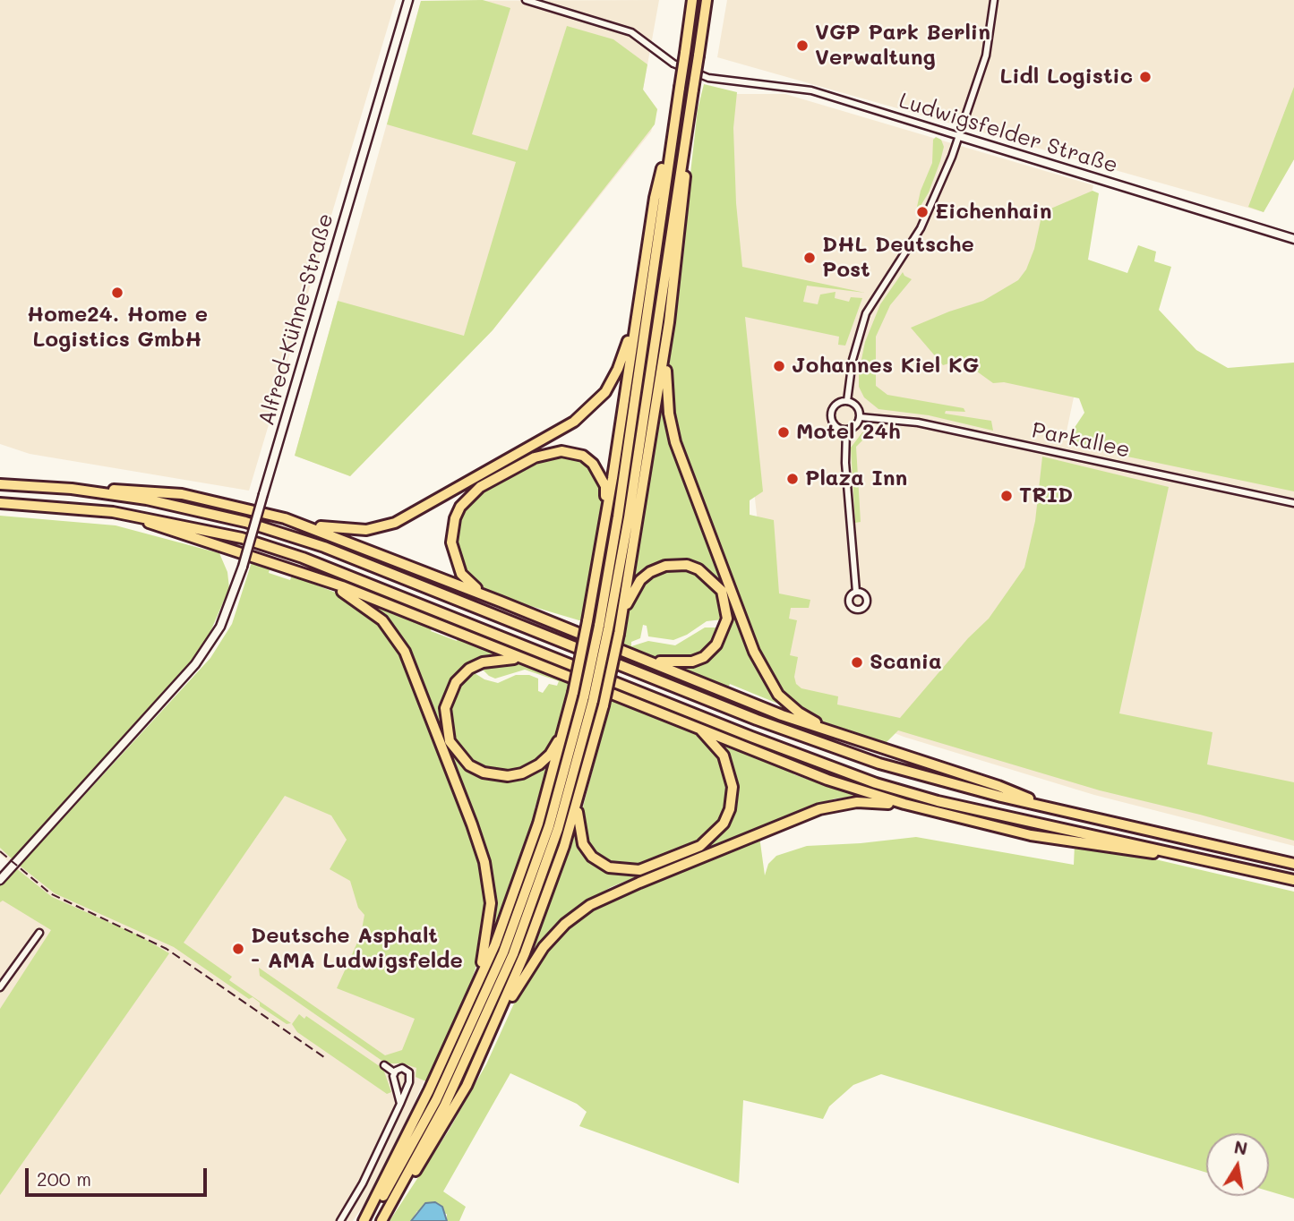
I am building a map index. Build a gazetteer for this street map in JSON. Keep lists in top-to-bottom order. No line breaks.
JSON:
{"streets":{"main road":["Ludwigsfelder Straße","Alfred-Kühne-Straße"],"street":["Parkallee"]},"places":["VGP Park Berlin Verwaltung","Lidl Logistic","Eichenhain","DHL Deutsche Post","Home24. Home e Logistics GmbH","Johannes Kiel KG","Motel 24h","Plaza Inn","TRID","Scania","Deutsche Asphalt - AMA Ludwigsfelde"],"scale_bar":"200 m","north":"top"}
